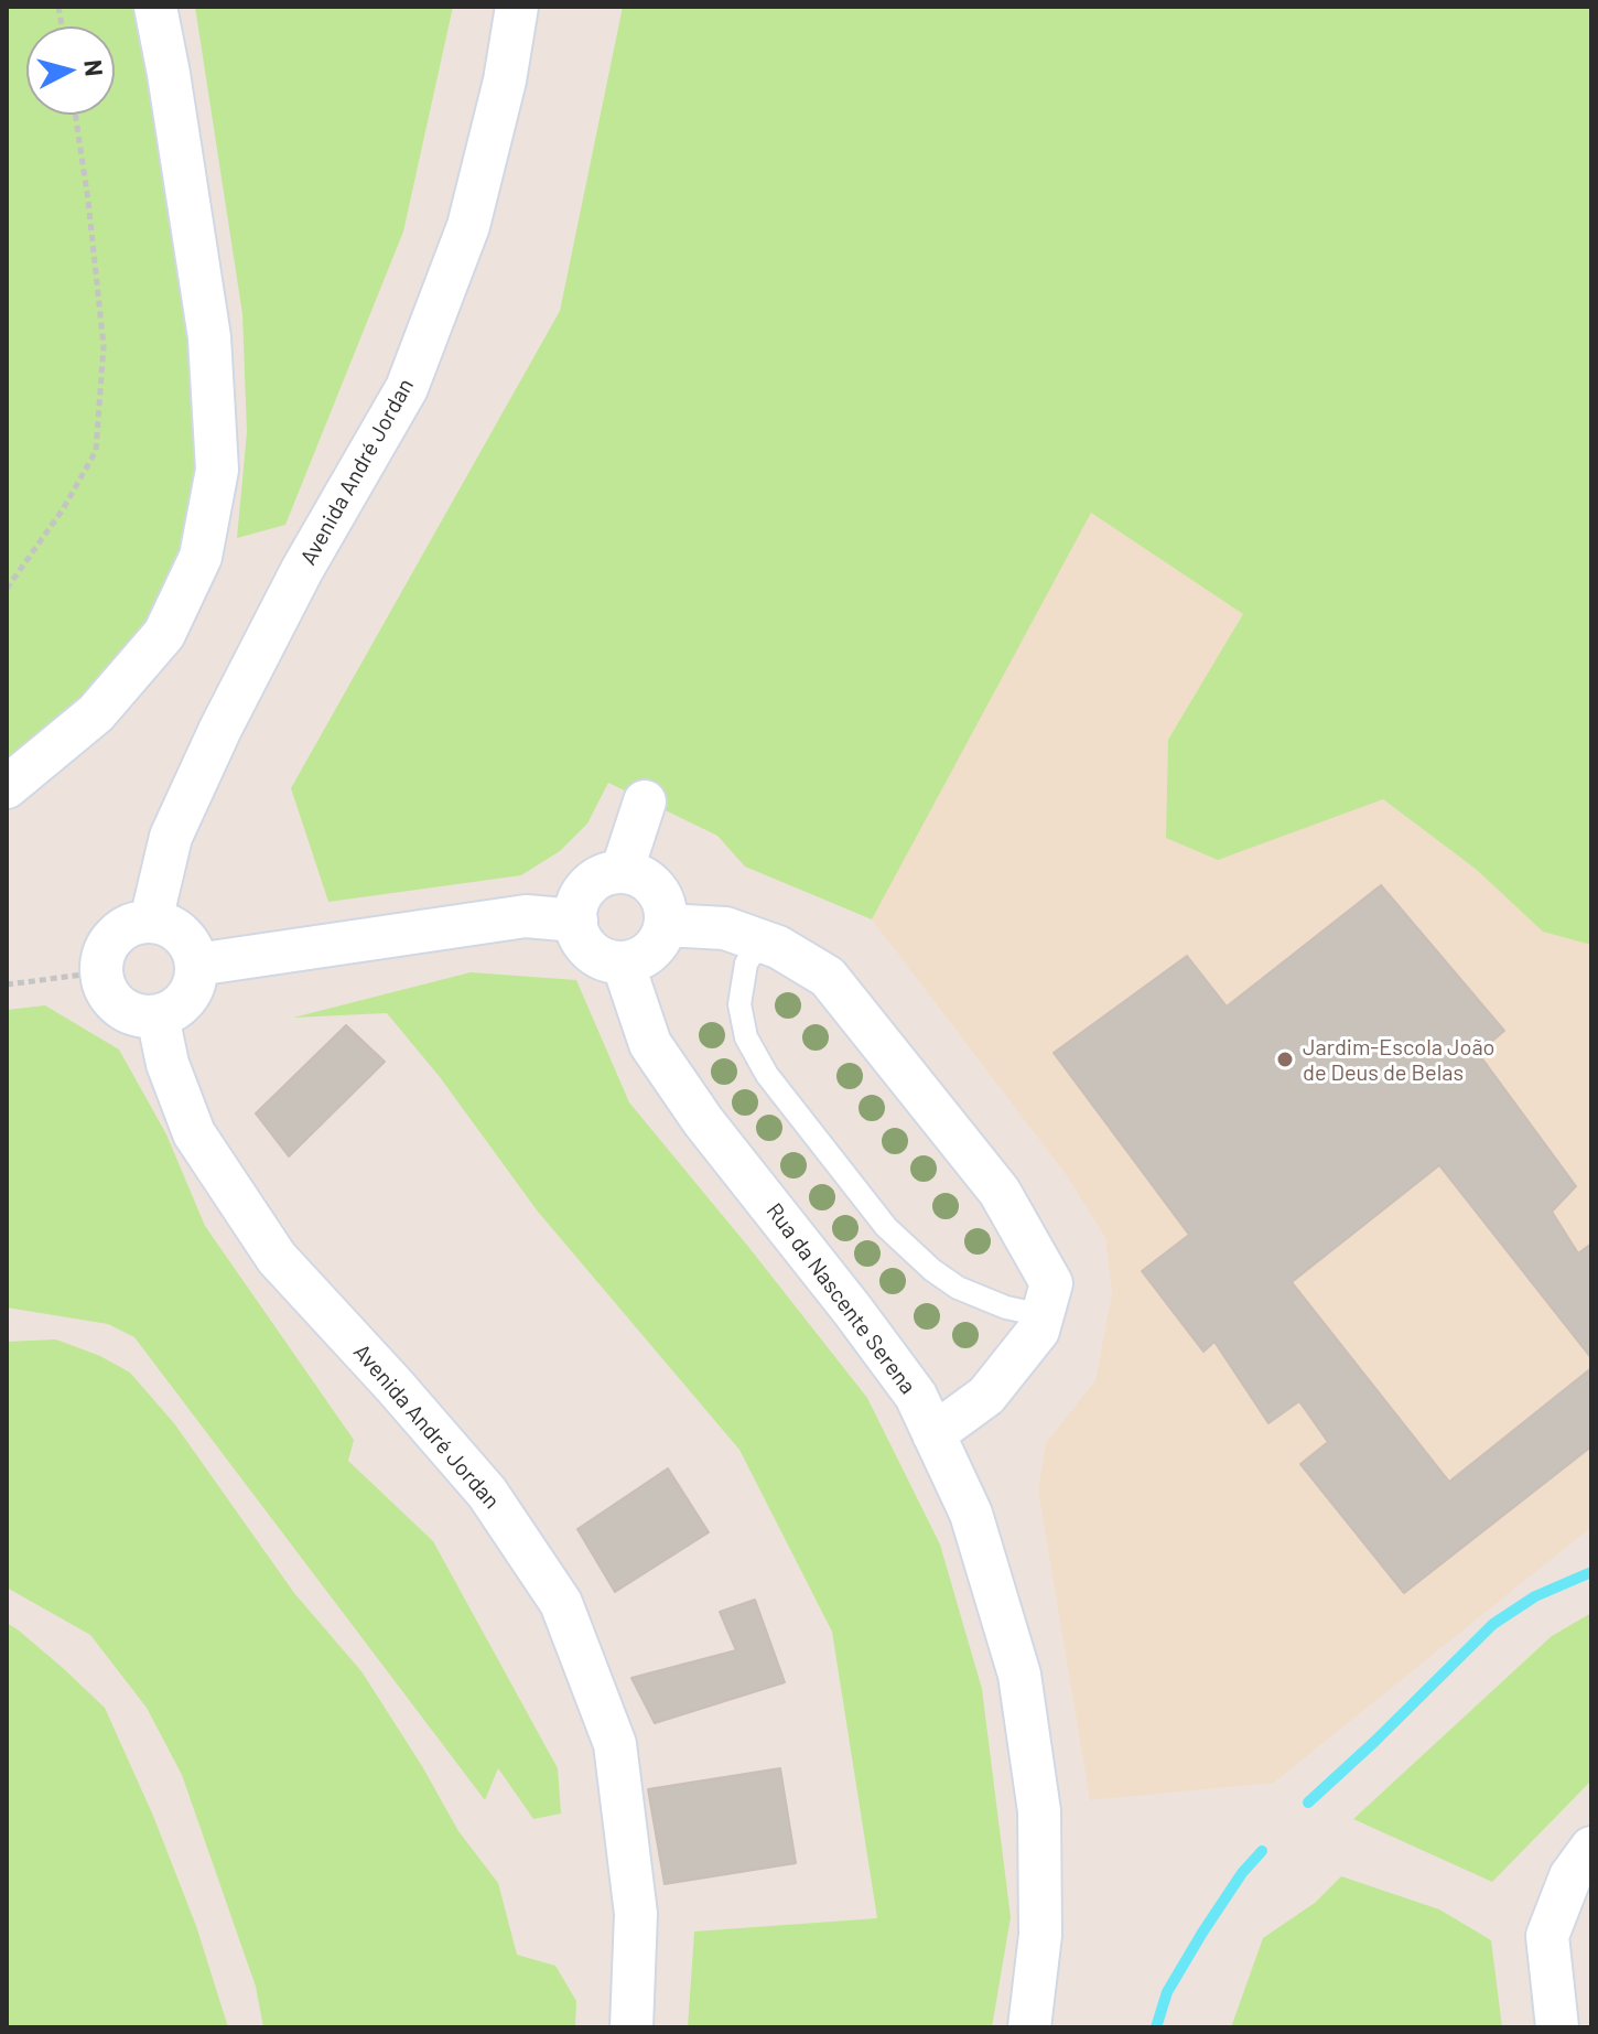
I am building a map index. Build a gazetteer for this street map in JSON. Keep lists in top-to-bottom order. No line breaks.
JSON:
{"streets":{"street":["Avenida André Jordan","Rua da Nascente Serena"]},"places":["Jardim-Escola João de Deus de Belas"],"north":"right"}
